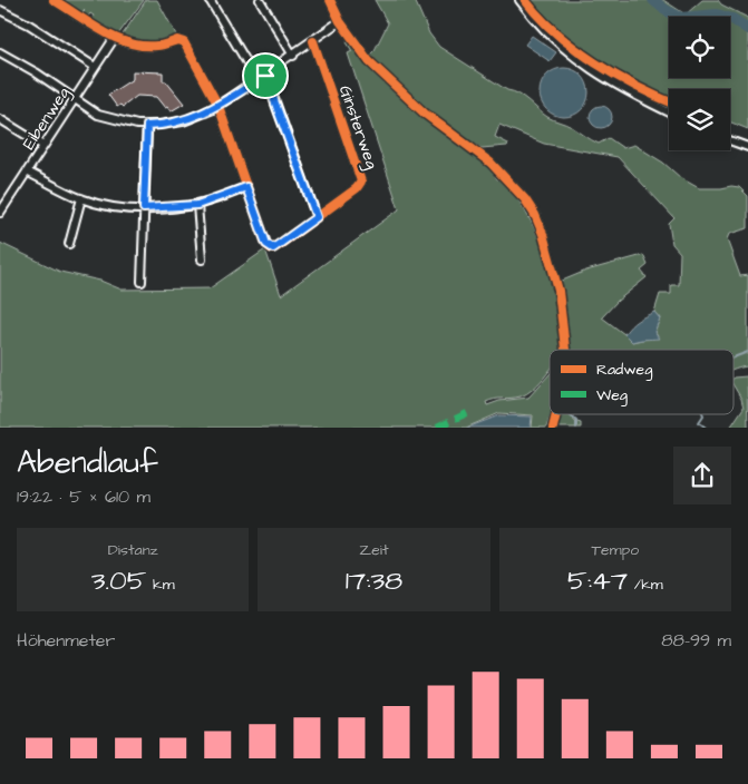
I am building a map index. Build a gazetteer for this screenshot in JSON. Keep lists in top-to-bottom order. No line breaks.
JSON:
{"streets":{"street":["Eibenweg","Ginsterweg"]},"legend":["Radweg","Weg"],"page":{"heading":["Abendlauf","19:22 · 5 × 610 m"],"stats":[["Distanz","3.05 km"],["Zeit","17:38"],["Tempo","5:47 /km"]],"chart":["Höhenmeter","88–99 m"]}}
